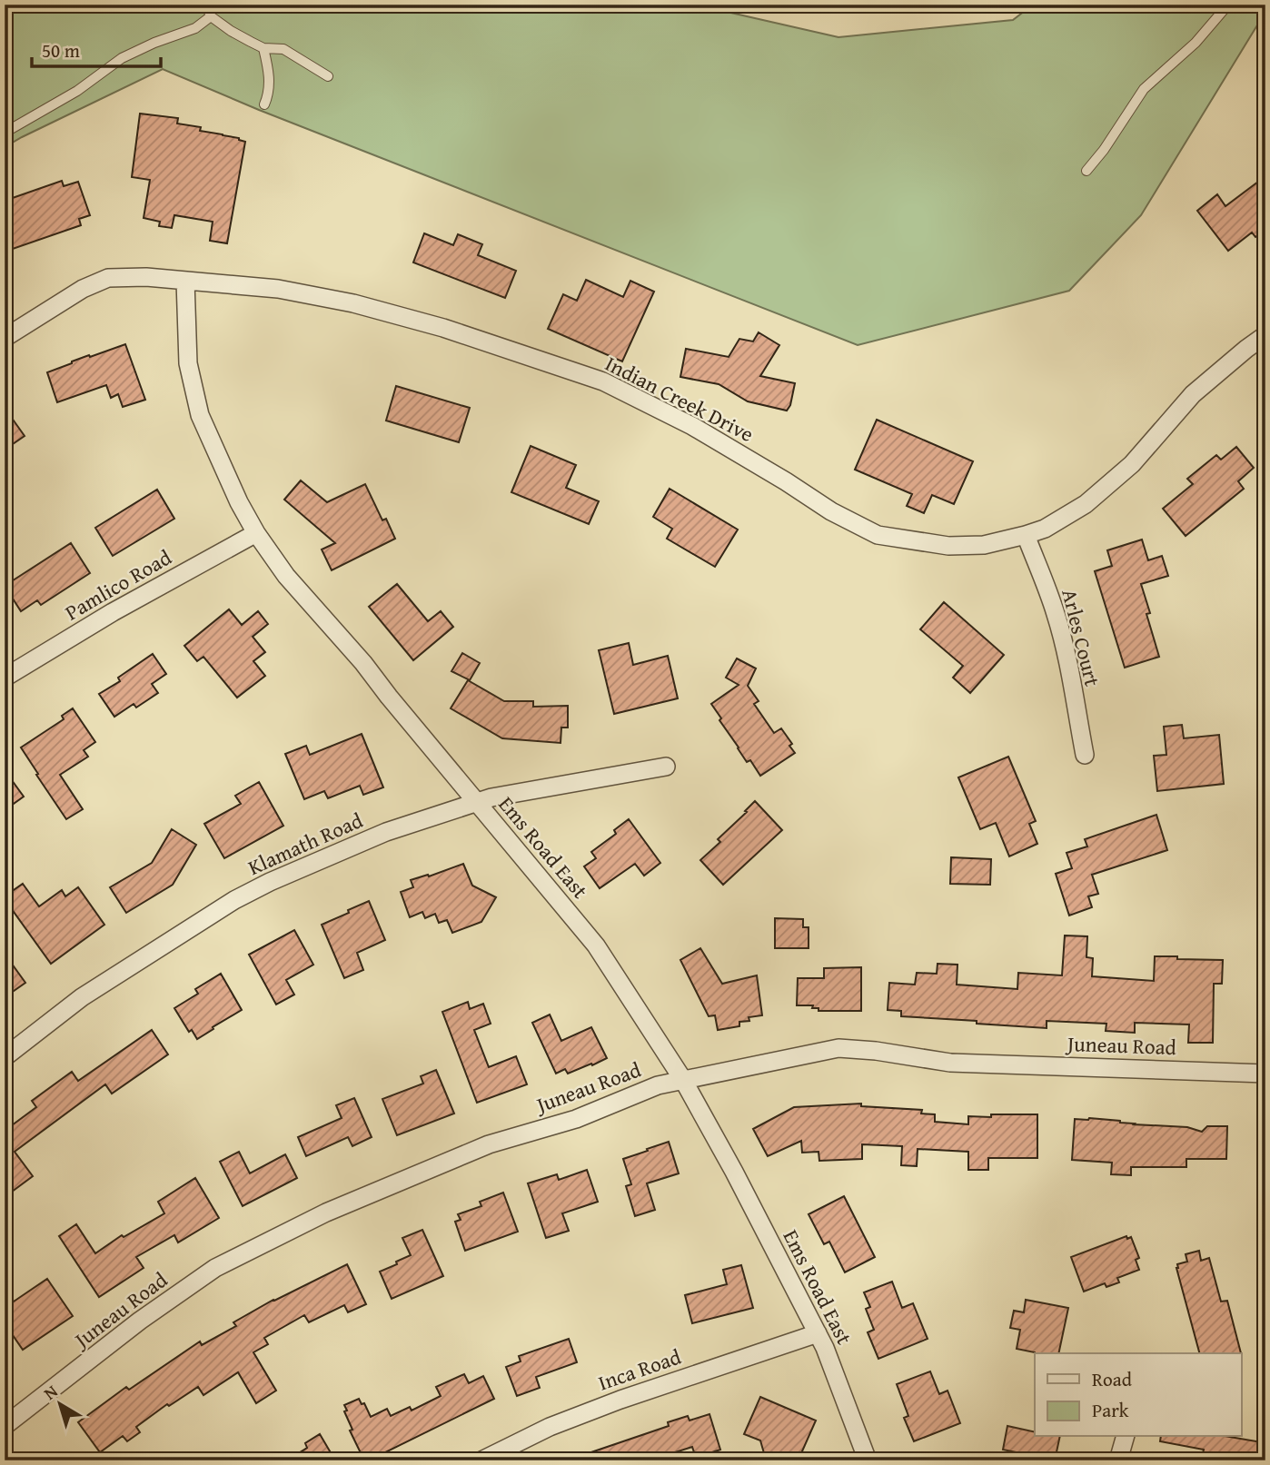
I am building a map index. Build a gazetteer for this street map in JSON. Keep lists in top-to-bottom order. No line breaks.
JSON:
{"streets":{"street":["Indian Creek Drive","Pamlico Road","Arles Court","Klamath Road","Ems Road East","Juneau Road","Inca Road"]},"crossings":[["Indian Creek Drive","Arles Court"],["Indian Creek Drive","Ems Road East"],["Pamlico Road","Ems Road East"],["Klamath Road","Ems Road East"],["Ems Road East","Juneau Road"],["Ems Road East","Inca Road"]],"legend":["Road","Park"],"scale_bar":"50 m","north":"top left"}
